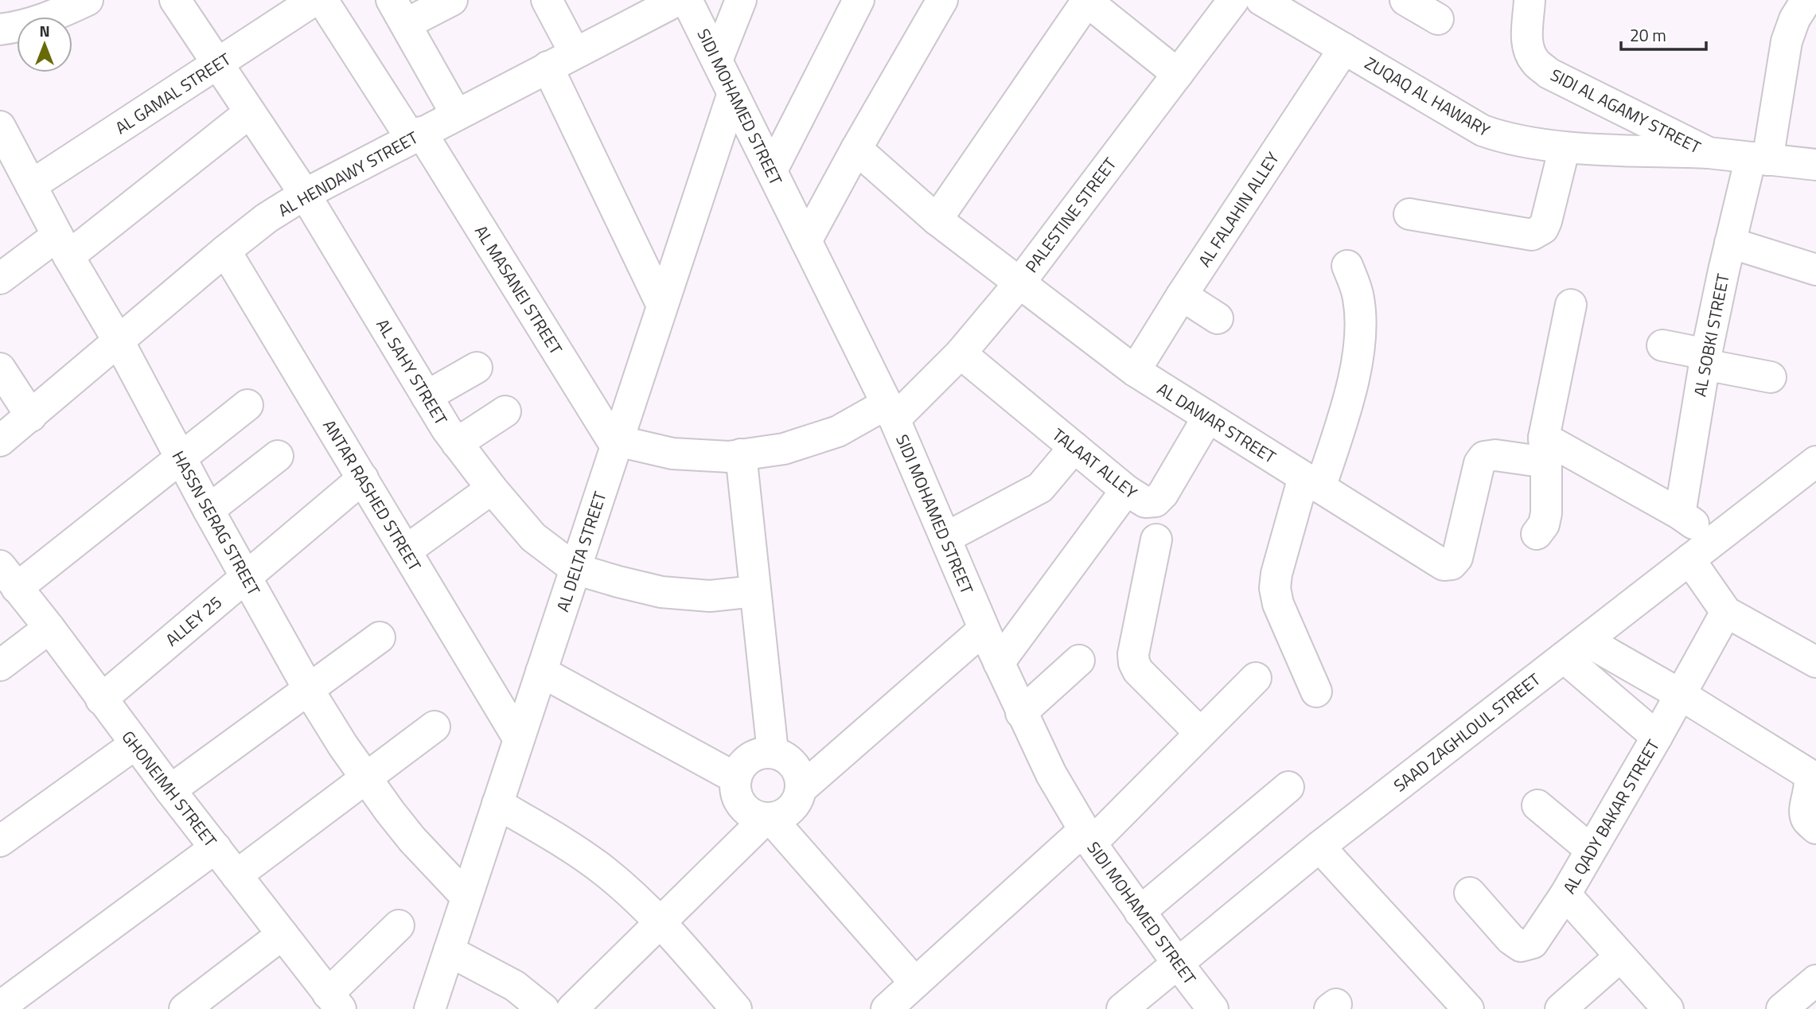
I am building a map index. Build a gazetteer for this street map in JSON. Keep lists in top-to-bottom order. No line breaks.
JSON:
{"streets":{"street":["AL GAMAL STREET","ZUQAQ AL HAWARY","SIDI MOHAMED STREET","SIDI AL AGAMY STREET","AL HENDAWY STREET","AL FALAHIN ALLEY","PALESTINE STREET","AL MASANEI STREET","AL SOBKI STREET","AL SAHY STREET","AL DAWAR STREET","TALAAT ALLEY","ANTAR RASHED STREET","HASSN SERAG STREET","AL DELTA STREET","ALLEY 25","SAAD ZAGHLOUL STREET","GHONEIMH STREET","AL QADY BAKAR STREET"]},"crossings":[["AL GAMAL STREET","AL SAHY STREET"],["AL GAMAL STREET","HASSN SERAG STREET"],["ZUQAQ AL HAWARY","SIDI AL AGAMY STREET"],["ZUQAQ AL HAWARY","AL FALAHIN ALLEY"],["SIDI MOHAMED STREET","PALESTINE STREET"],["SIDI MOHAMED STREET","AL DELTA STREET"],["SIDI MOHAMED STREET","SAAD ZAGHLOUL STREET"],["SIDI AL AGAMY STREET","AL SOBKI STREET"],["AL HENDAWY STREET","AL MASANEI STREET"],["AL HENDAWY STREET","AL SAHY STREET"],["AL HENDAWY STREET","ANTAR RASHED STREET"],["AL HENDAWY STREET","HASSN SERAG STREET"],["AL FALAHIN ALLEY","AL DAWAR STREET"],["PALESTINE STREET","AL MASANEI STREET"],["PALESTINE STREET","AL DAWAR STREET"],["PALESTINE STREET","TALAAT ALLEY"],["PALESTINE STREET","AL DELTA STREET"],["AL MASANEI STREET","AL DELTA STREET"],["AL SAHY STREET","AL DELTA STREET"],["AL DAWAR STREET","TALAAT ALLEY"],["ANTAR RASHED STREET","AL DELTA STREET"],["ANTAR RASHED STREET","ALLEY 25"],["HASSN SERAG STREET","AL DELTA STREET"],["HASSN SERAG STREET","ALLEY 25"],["ALLEY 25","GHONEIMH STREET"]],"scale_bar":"20 m","north":"top"}
